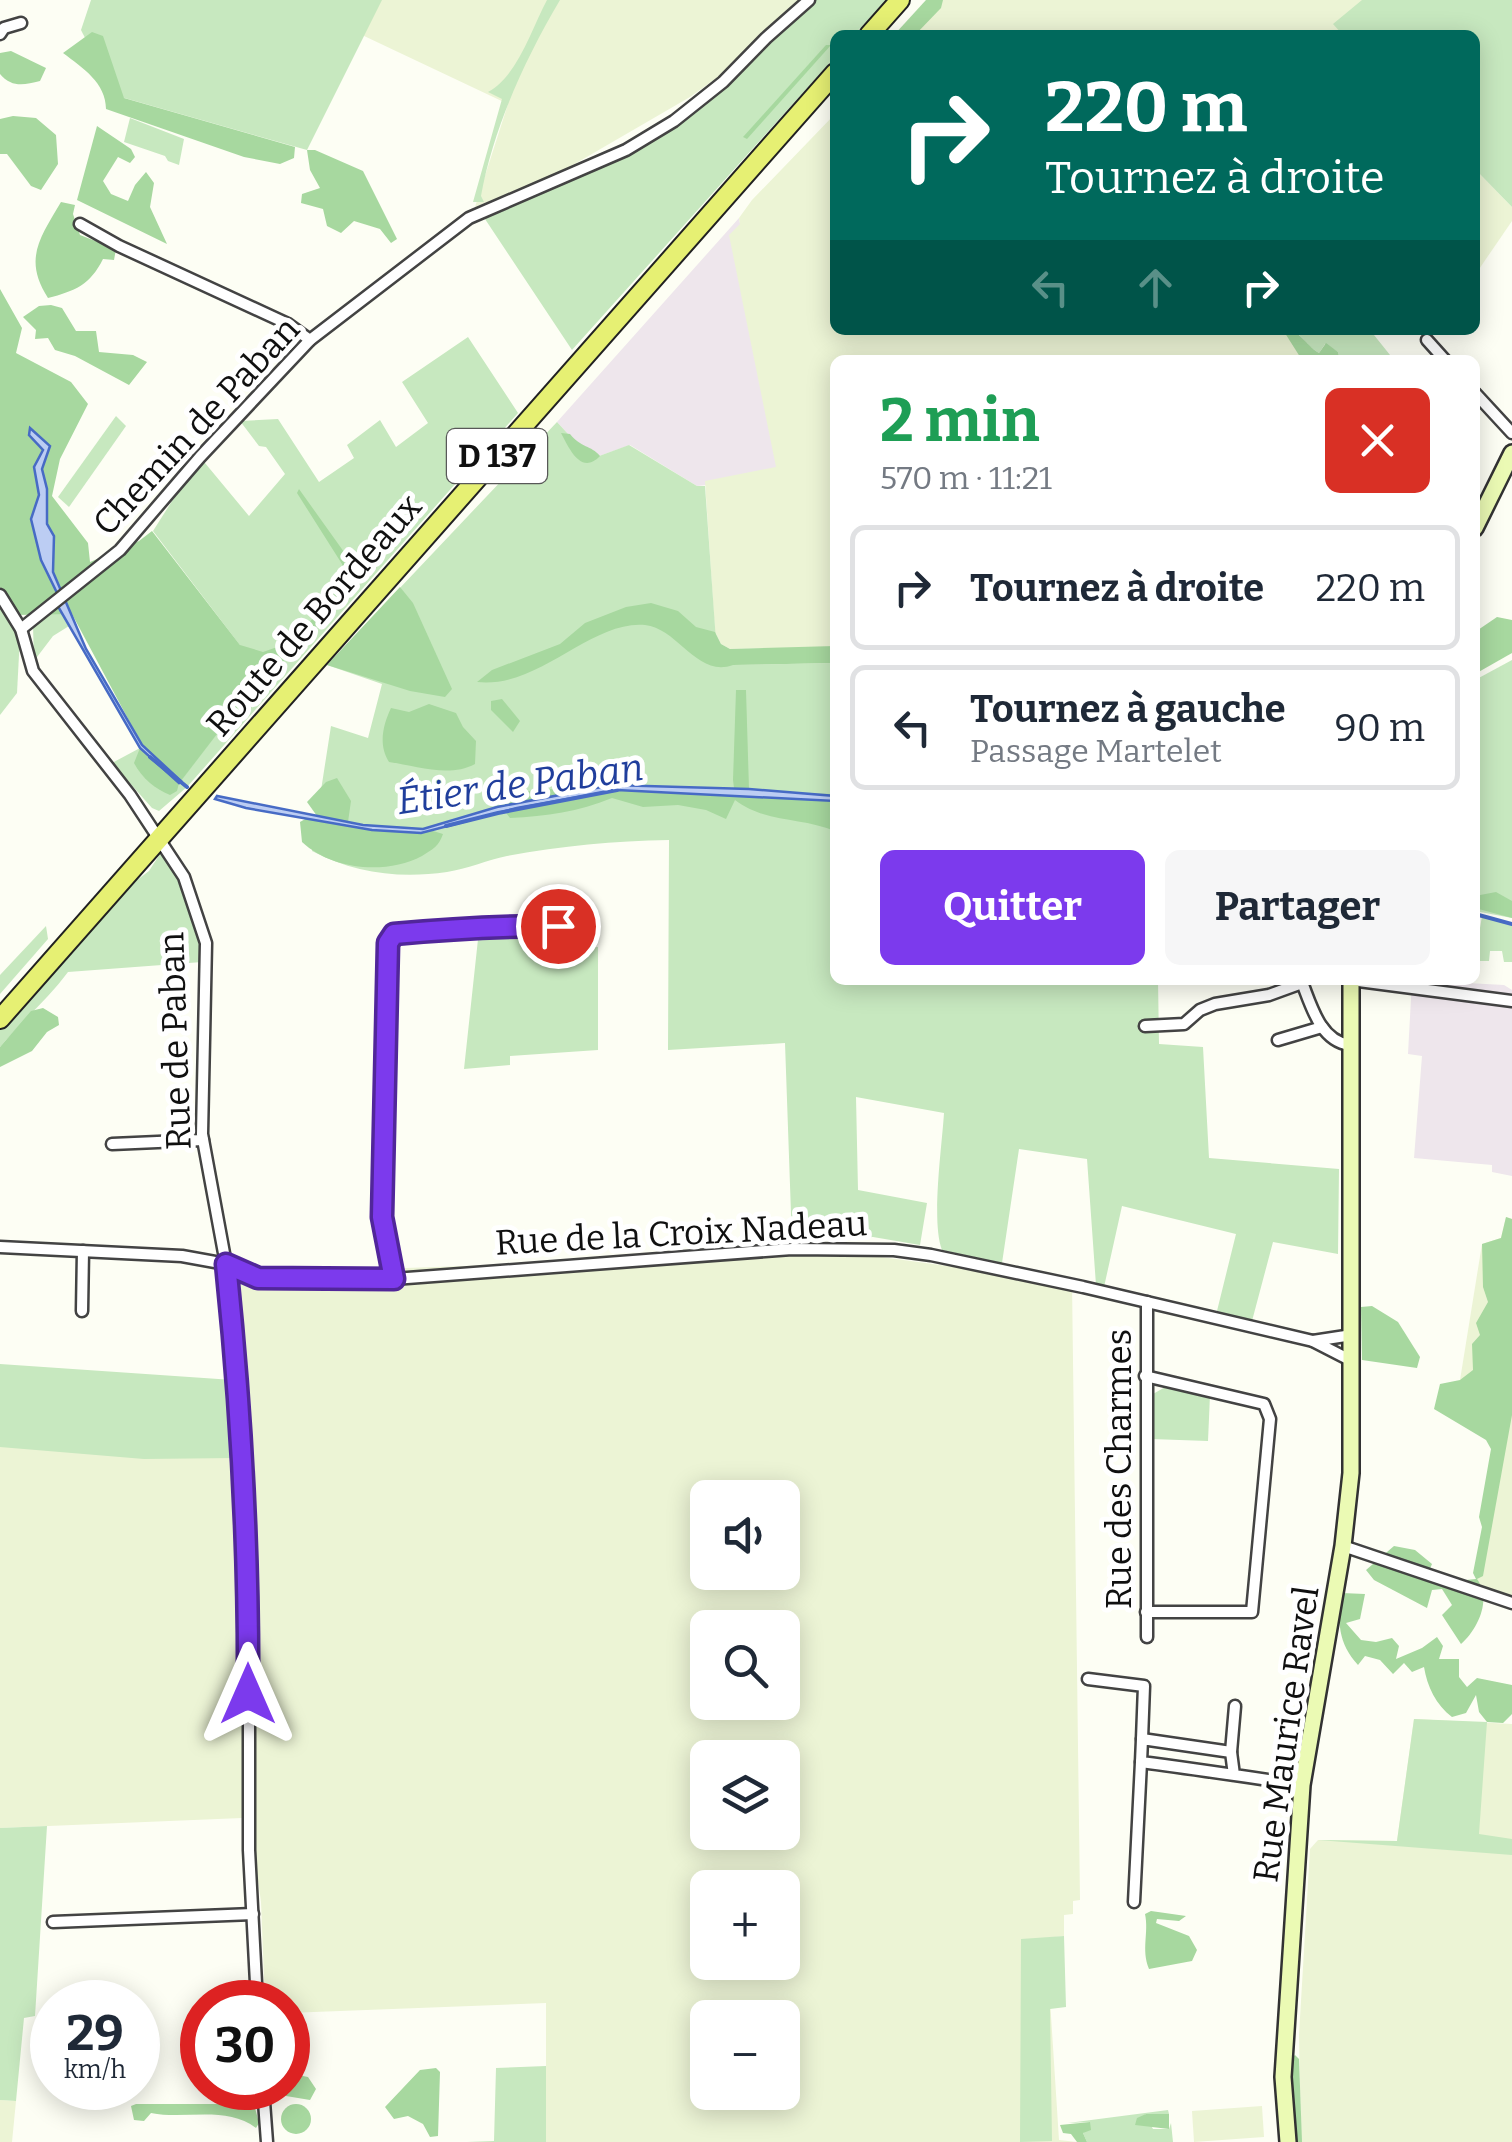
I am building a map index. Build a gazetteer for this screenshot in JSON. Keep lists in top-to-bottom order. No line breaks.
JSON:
{"streets":{"main road":["D 137","Route de Bordeaux"],"street":["Chemin de Paban","Rue de Paban","Rue de la Croix Nadeau","Rue des Charmes","Rue Maurice Ravel"]},"crossings":[["Chemin de Paban","Rue de Paban"],["Route de Bordeaux","Rue de Paban"],["Rue de Paban","Rue de la Croix Nadeau"],["Rue de la Croix Nadeau","Rue des Charmes"]],"water":["Étier de Paban"],"page":{"turn":["220 m","Tournez à droite"],"heading":["2 min","570 m · 11:21"],"list":[{"name":"Tournez à droite","value":"220 m"},{"name":"Tournez à gauche","note":"Passage Martelet","value":"90 m"}],"buttons":["Quitter","Partager"],"map_buttons":["+","−"],"speed":"29 km/h","limit":"30"}}
